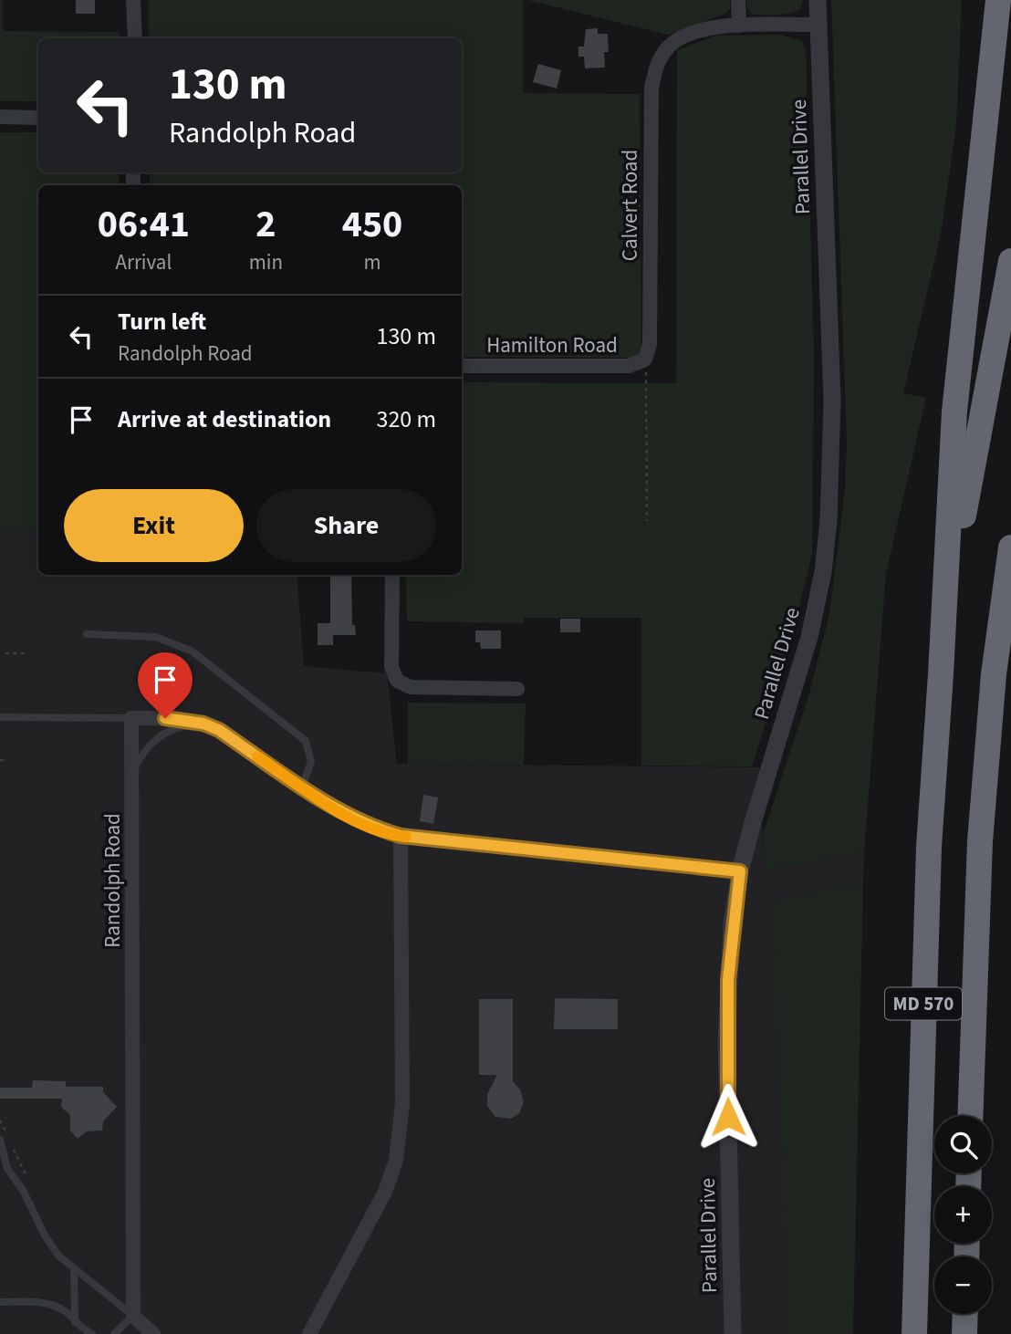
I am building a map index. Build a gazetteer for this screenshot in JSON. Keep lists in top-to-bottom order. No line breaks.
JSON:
{"streets":{"highway":["MD 570"],"street":["Parallel Drive","Calvert Road","Hamilton Road","Randolph Road"]},"crossings":[["Parallel Drive","Calvert Road"],["Calvert Road","Hamilton Road"]],"page":{"turn":["130 m","Randolph Road"],"eta":["06:41","Arrival","2","min","450","m"],"list":[{"name":"Turn left","note":"Randolph Road","value":"130 m"},{"name":"Arrive at destination","value":"320 m"}],"buttons":["Exit","Share"],"map_buttons":["+","−"]}}
